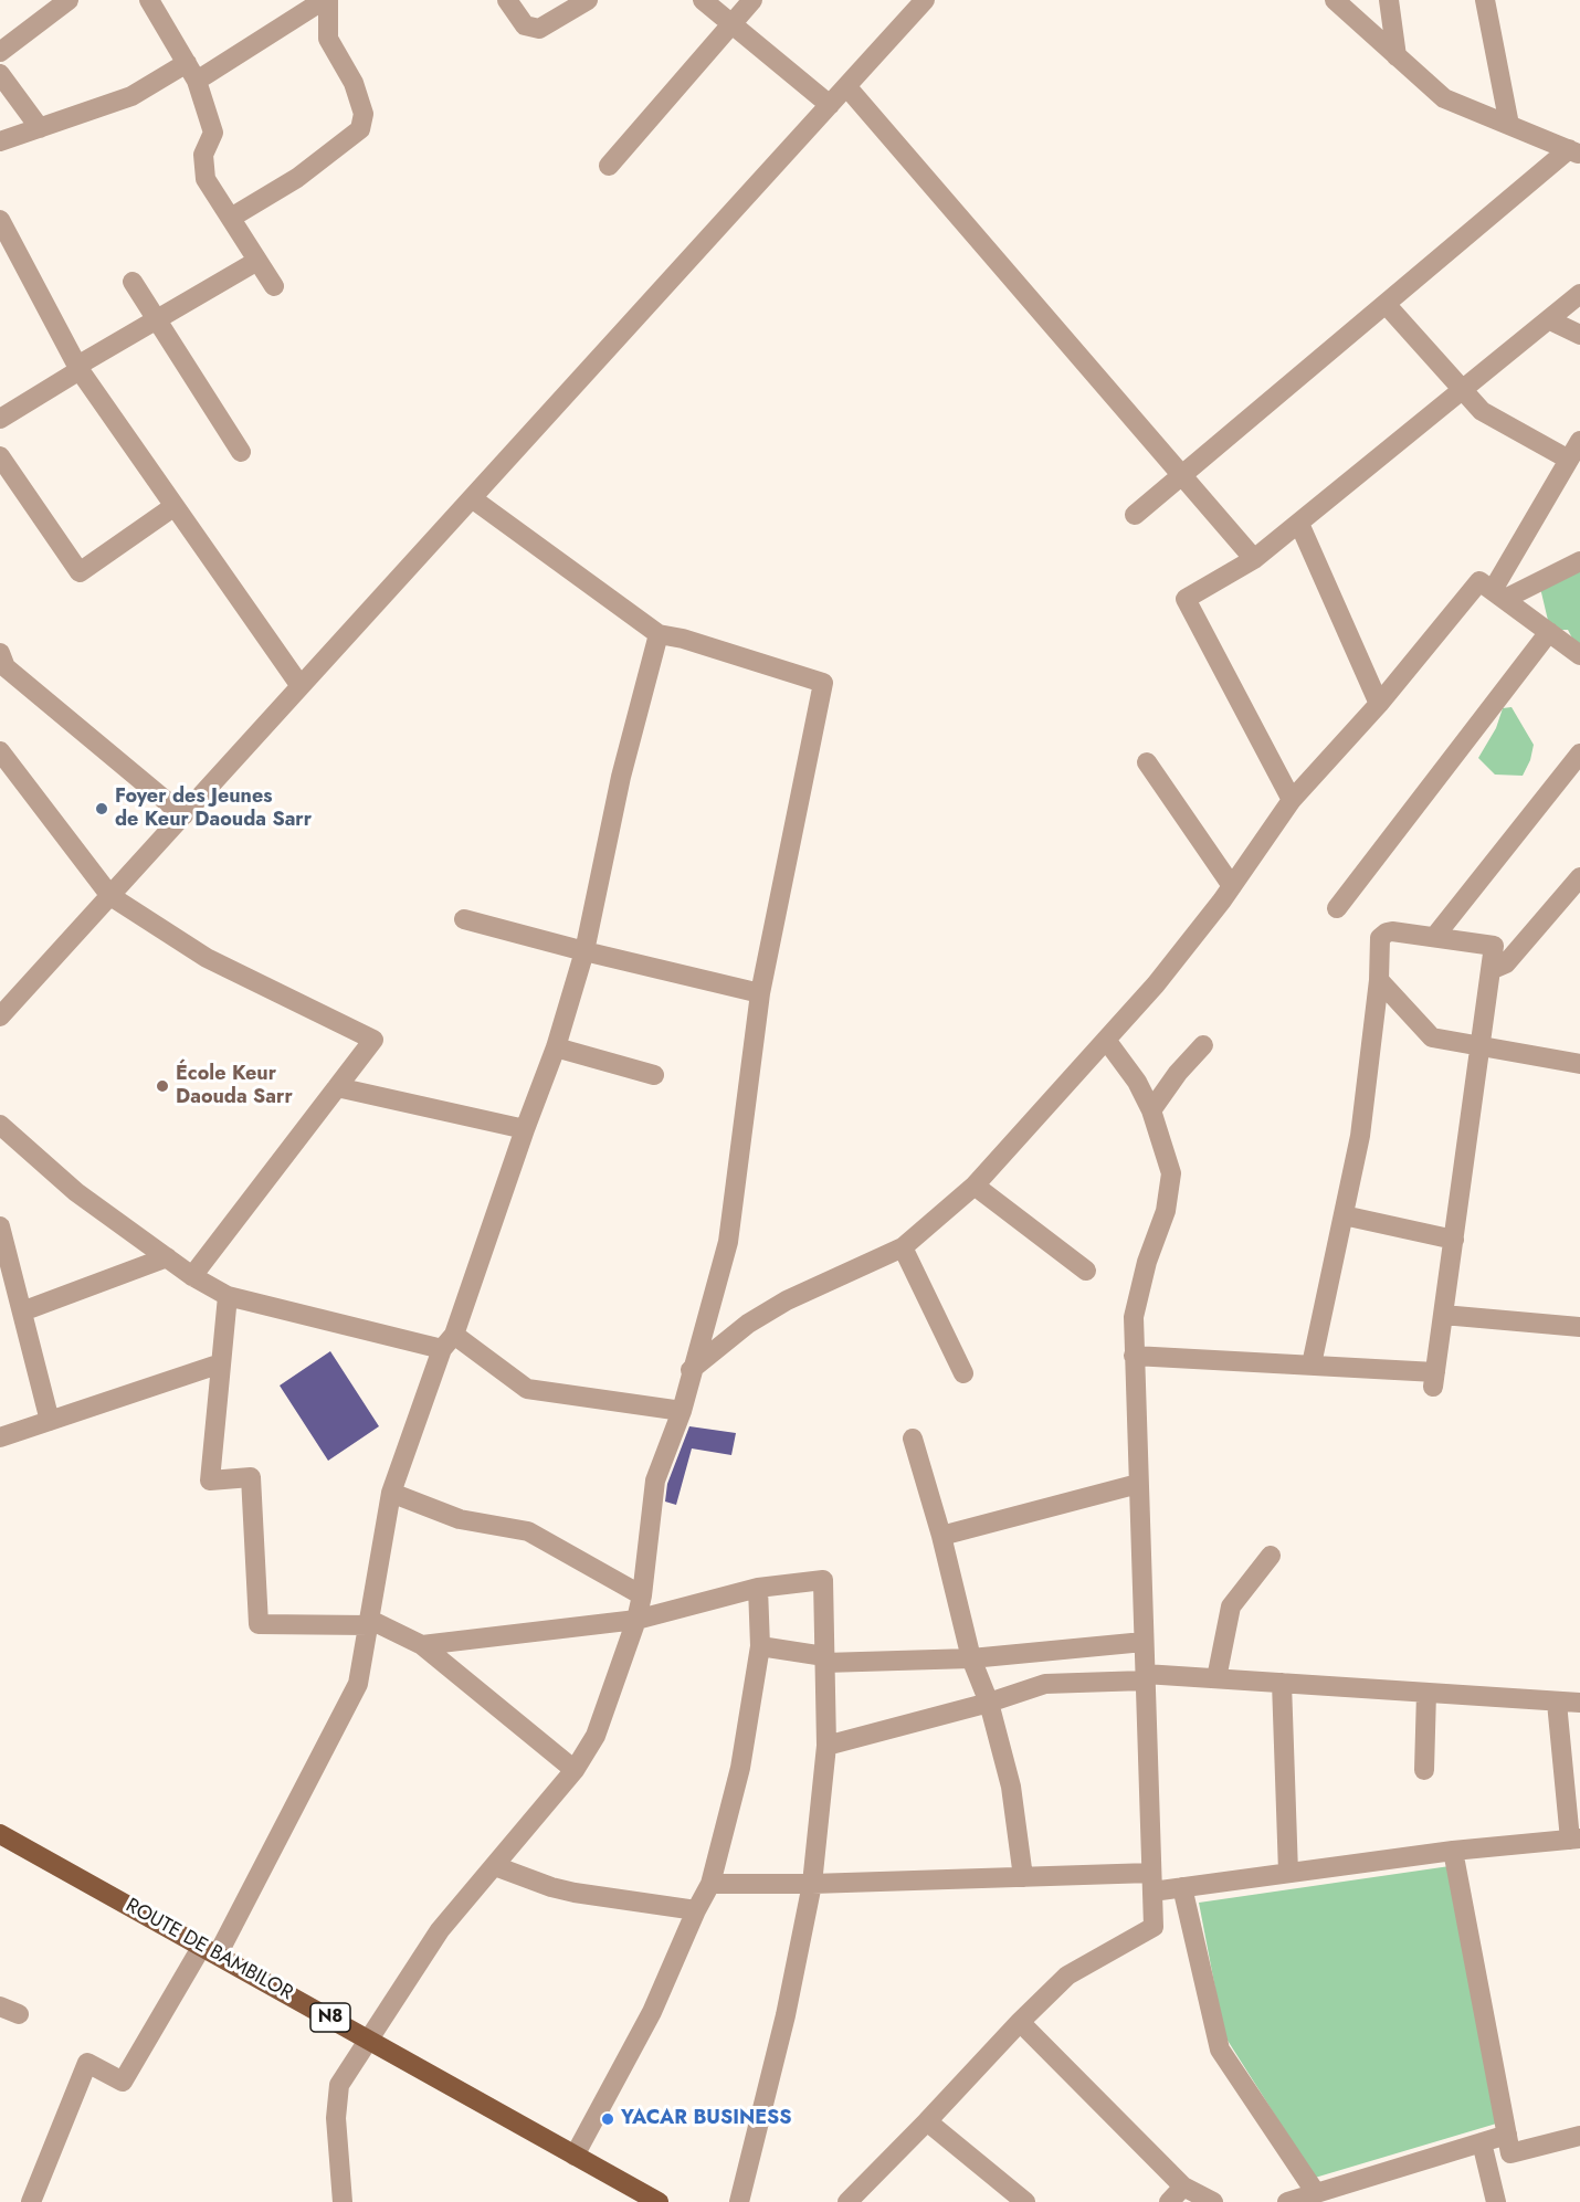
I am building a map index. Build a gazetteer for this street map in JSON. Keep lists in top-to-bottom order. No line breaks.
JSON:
{"streets":{"main road":["ROUTE DE BAMBILOR","N8"]},"places":["Foyer des Jeunes de Keur Daouda Sarr","École Keur Daouda Sarr","YACAR BUSINESS"]}
